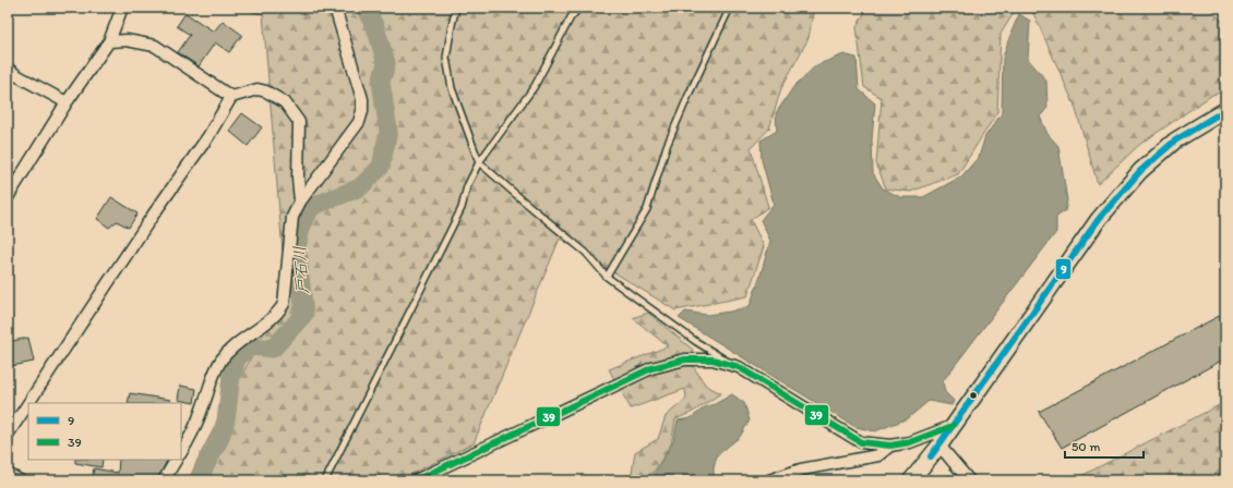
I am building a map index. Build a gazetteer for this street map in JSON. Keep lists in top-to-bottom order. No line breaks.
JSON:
{"water":["戸石川"],"lines":["transit line 9","transit line 39"],"legend":["9","39"],"scale_bar":"50 m"}
